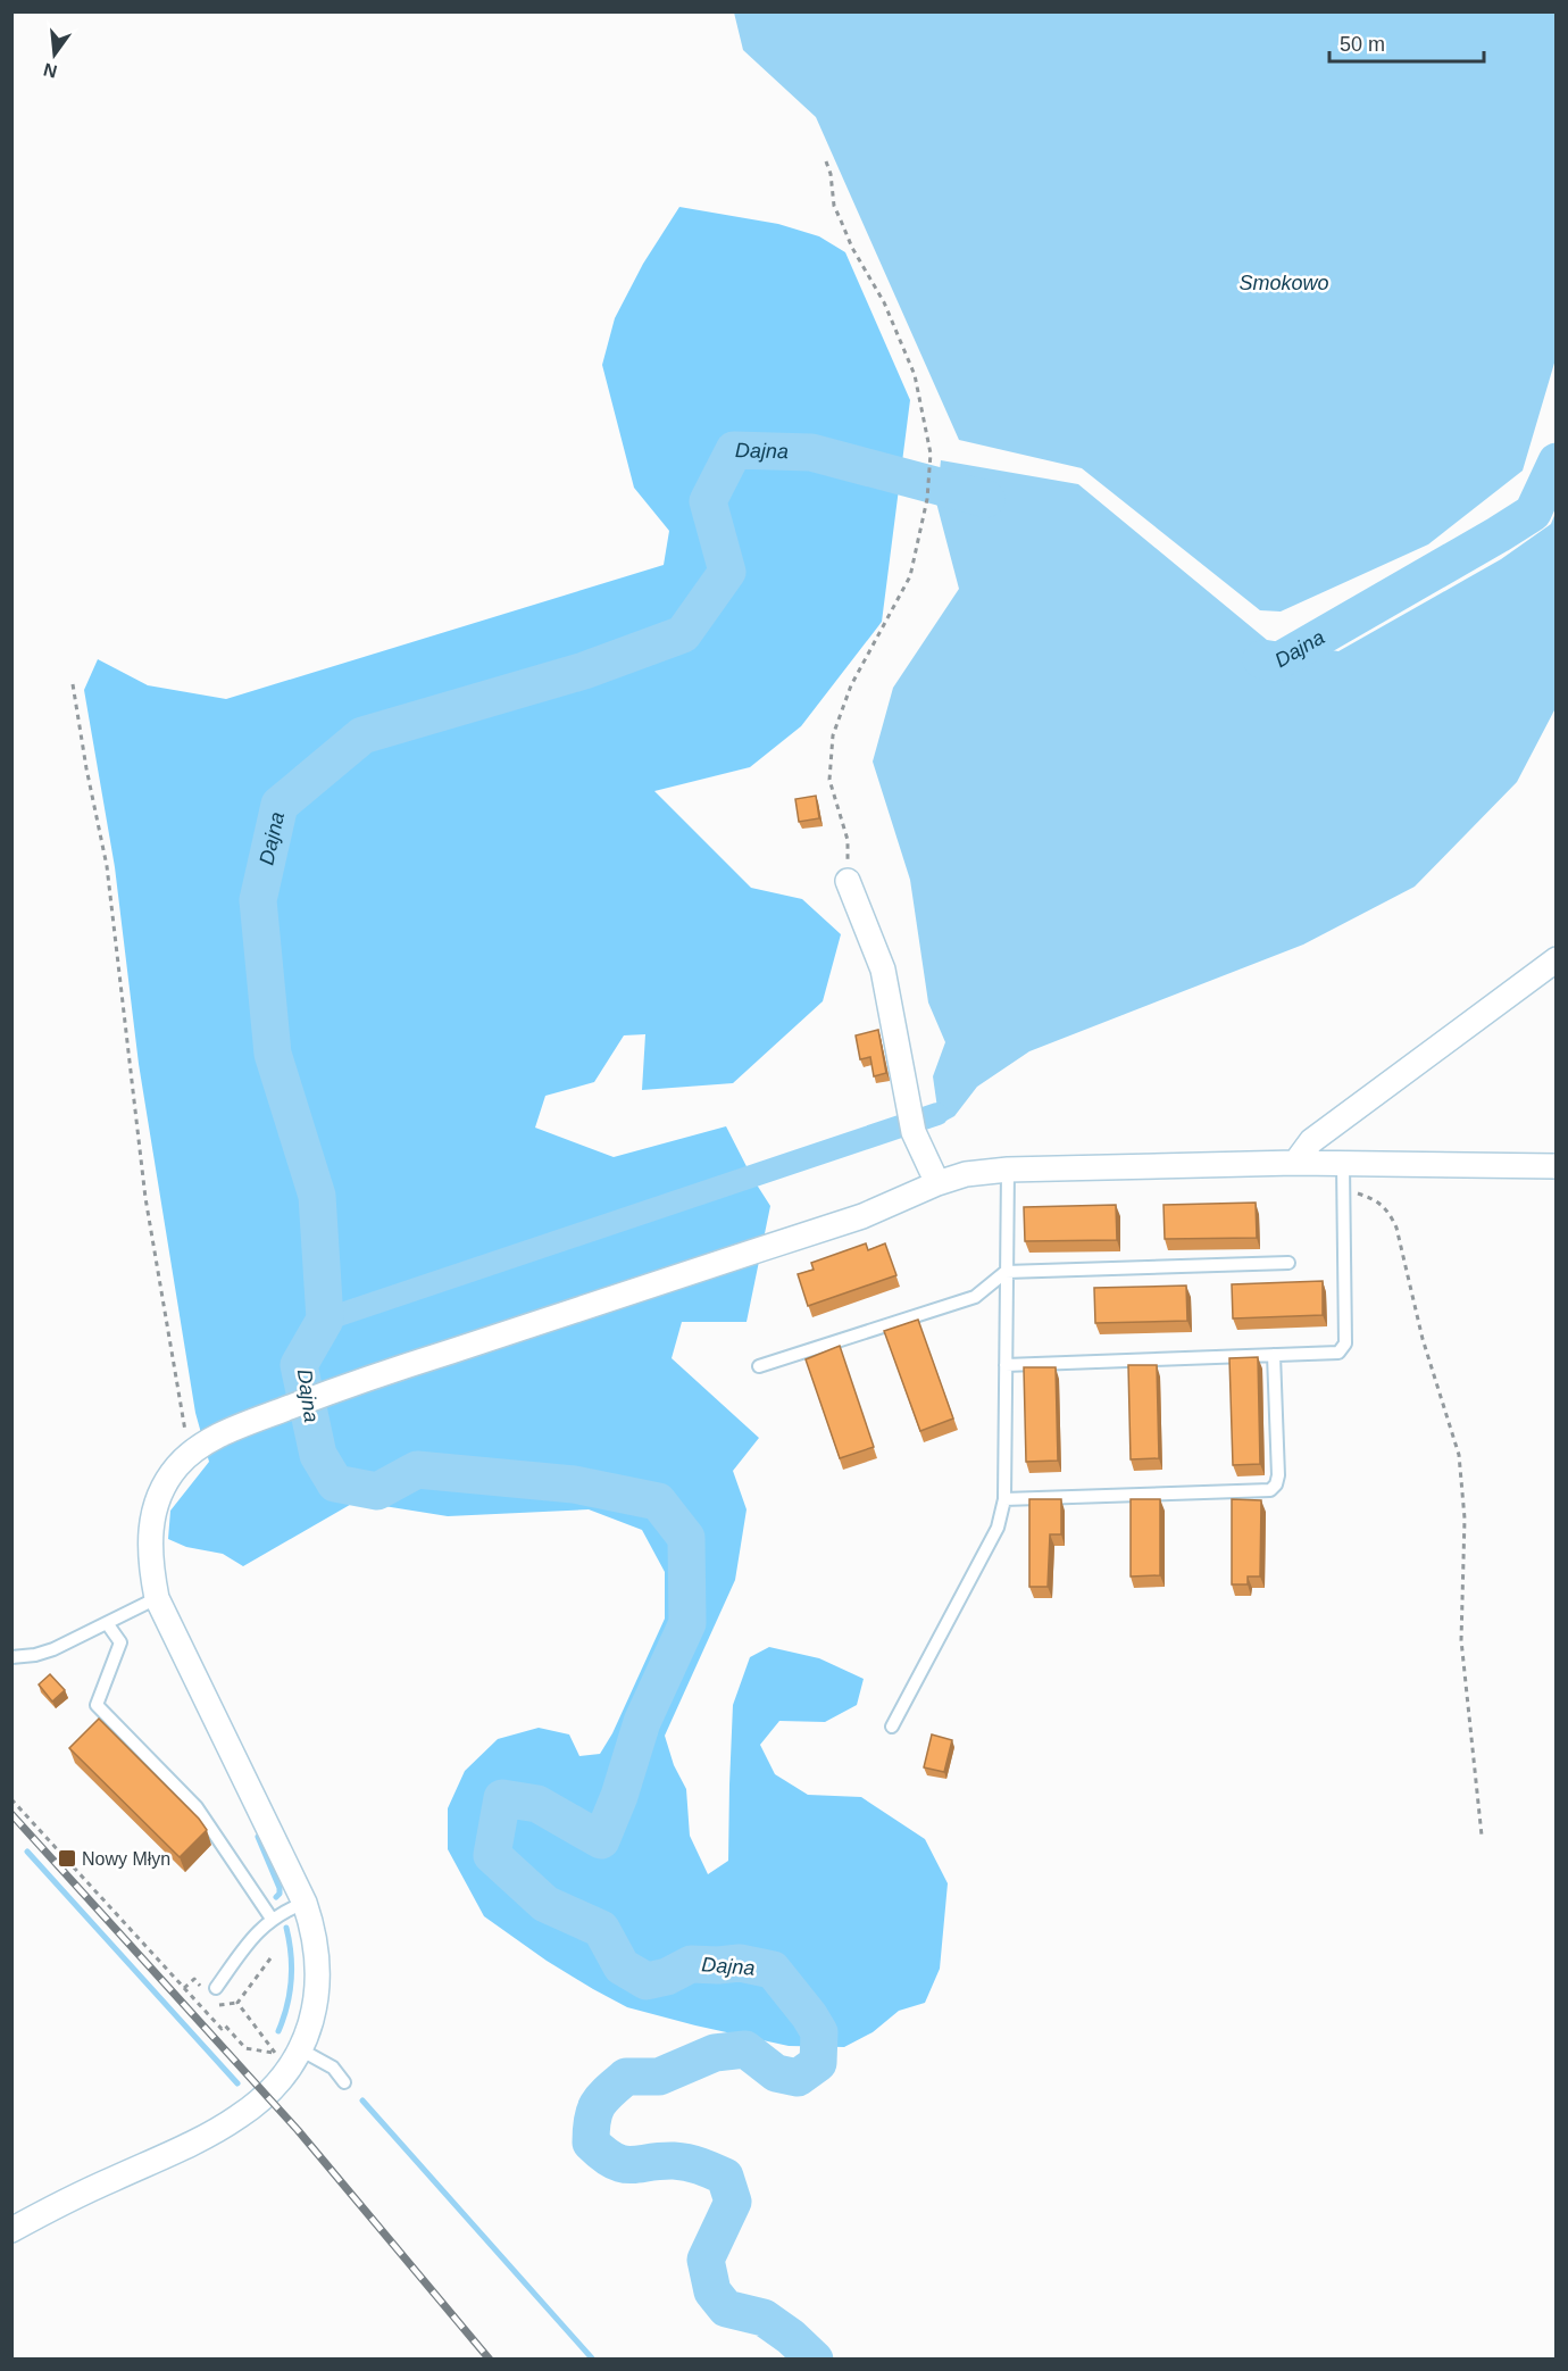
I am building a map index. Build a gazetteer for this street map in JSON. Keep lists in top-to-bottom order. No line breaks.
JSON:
{"water":["Smokowo","Dajna"],"places":{"transit":["Nowy Młyn"]},"scale_bar":"50 m","north":"bottom"}
